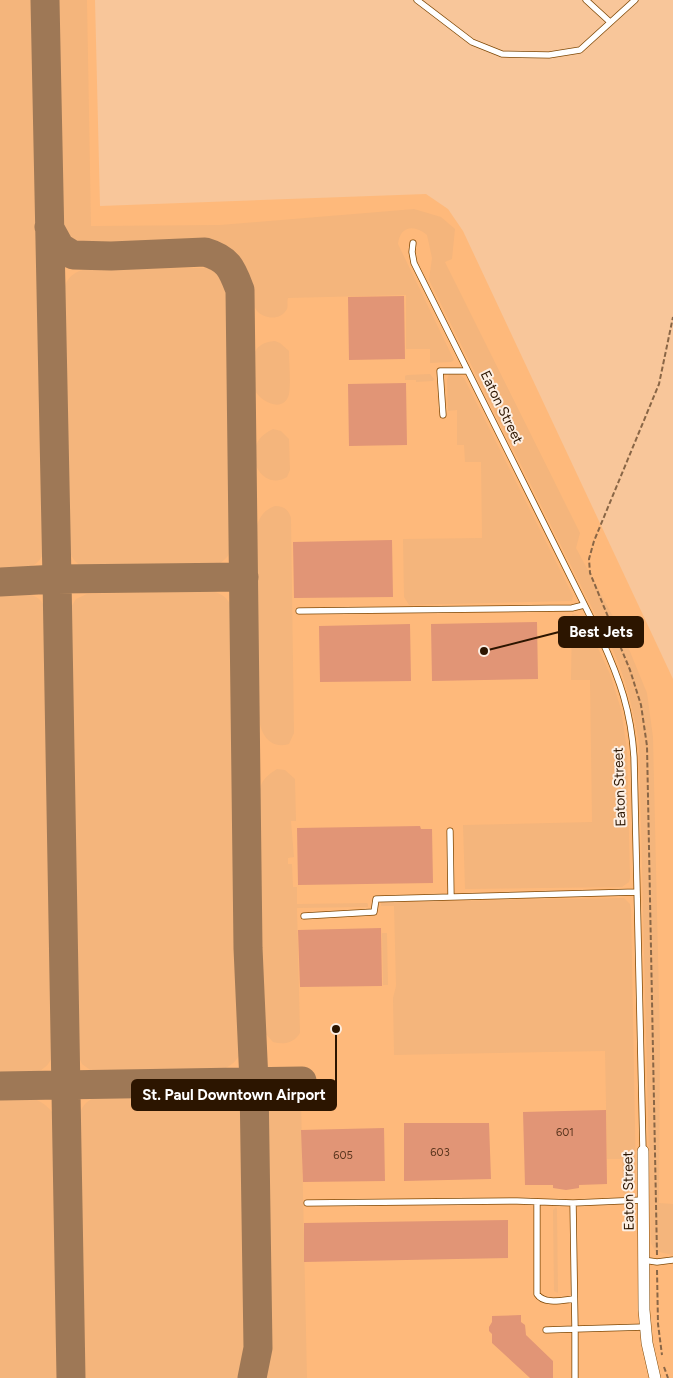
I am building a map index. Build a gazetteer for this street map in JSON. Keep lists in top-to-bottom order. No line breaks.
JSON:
{"streets":{"street":["Eaton Street"]},"places":["Best Jets","St. Paul Downtown Airport"],"house_numbers":["601","603","605"]}
